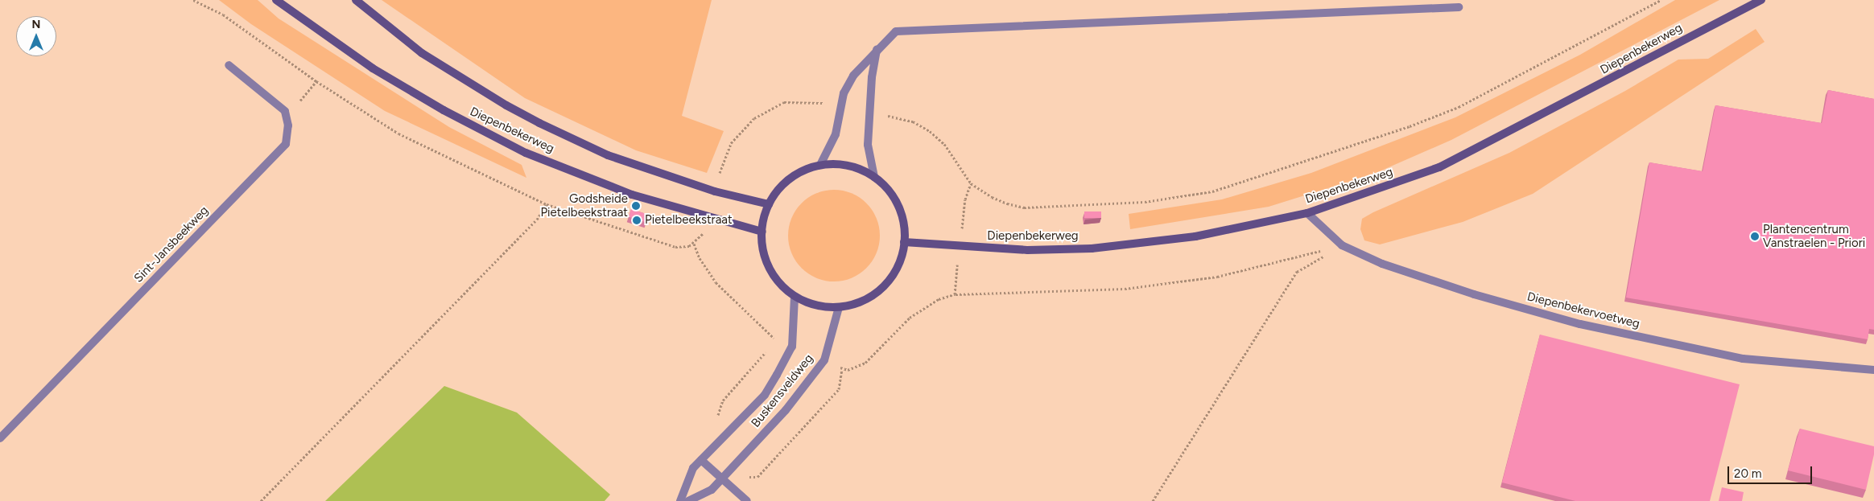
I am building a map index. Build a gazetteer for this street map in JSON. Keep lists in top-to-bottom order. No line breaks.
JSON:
{"streets":{"main road":["Diepenbekerweg"],"street":["Sint-Jansbeekweg","Diepenbekervoetweg","Buskensveldweg"]},"crossings":[["Diepenbekerweg","Diepenbekervoetweg"],["Diepenbekerweg","Buskensveldweg"]],"places":["Godsheide Pietelbeekstraat","Pietelbeekstraat","Plantencentrum Vanstraelen - Priori"],"scale_bar":"20 m","north":"top"}
